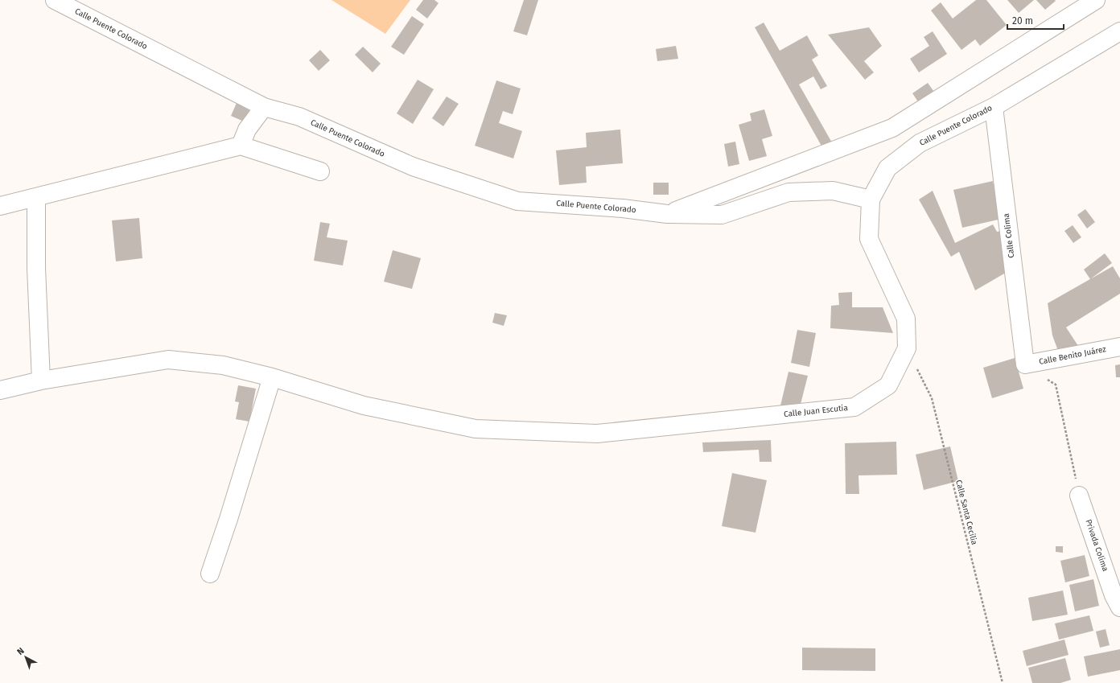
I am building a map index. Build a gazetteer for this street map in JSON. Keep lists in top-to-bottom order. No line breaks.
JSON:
{"streets":{"street":["Calle Puente Colorado","Calle Colima","Calle Benito Juárez","Calle Juan Escutia","Privada Colima"],"path":["Calle Santa Cecilia"]},"crossings":[["Calle Puente Colorado","Calle Colima"],["Calle Puente Colorado","Calle Juan Escutia"],["Calle Colima","Calle Benito Juárez"],["Calle Juan Escutia","Calle Santa Cecilia"]],"scale_bar":"20 m","north":"top left"}
